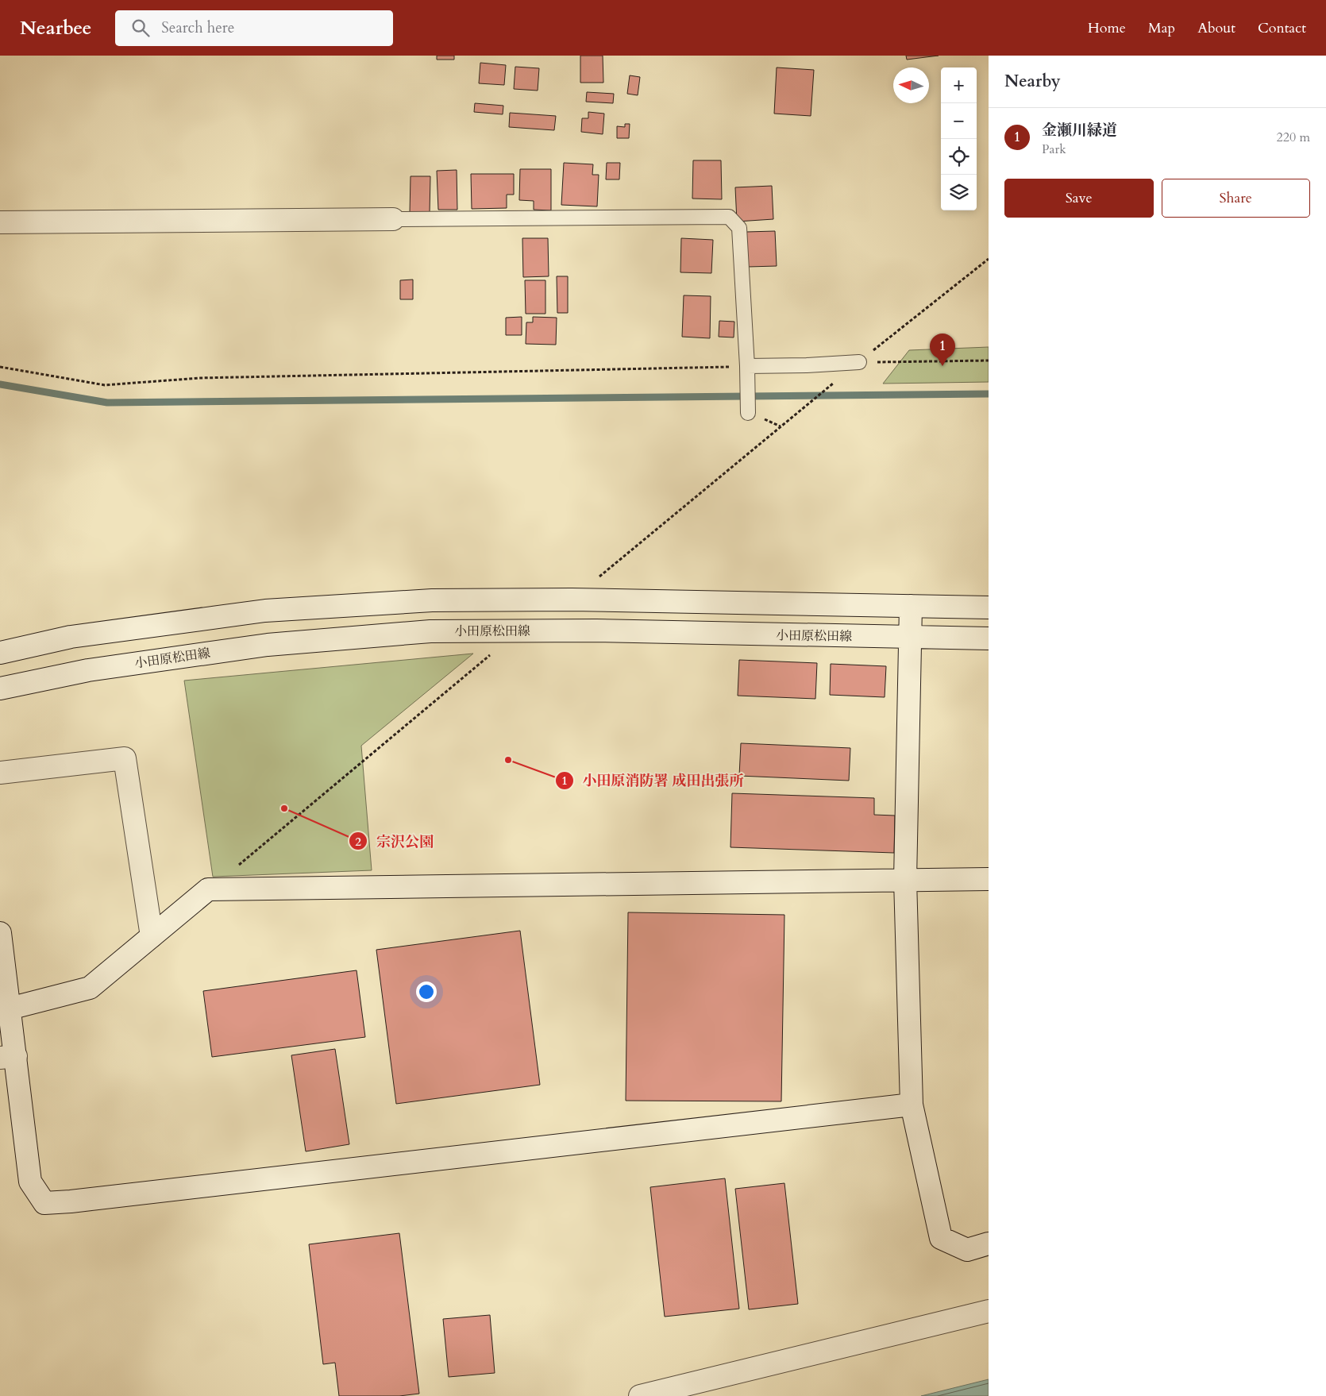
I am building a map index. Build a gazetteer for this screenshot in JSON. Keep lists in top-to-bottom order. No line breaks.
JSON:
{"streets":{"street":["小田原松田線"]},"places":["小田原消防署 成田出張所","宗沢公園"],"north":"left","page":{"header":"Nearbee","search":"Search here","nav":["Home","Map","About","Contact"],"heading":"Nearby","map_buttons":["+","−"],"list":[{"mark":"1","name":"金瀬川緑道","note":"Park","value":"220 m"}],"buttons":["Save","Share"],"pins":"1"}}
